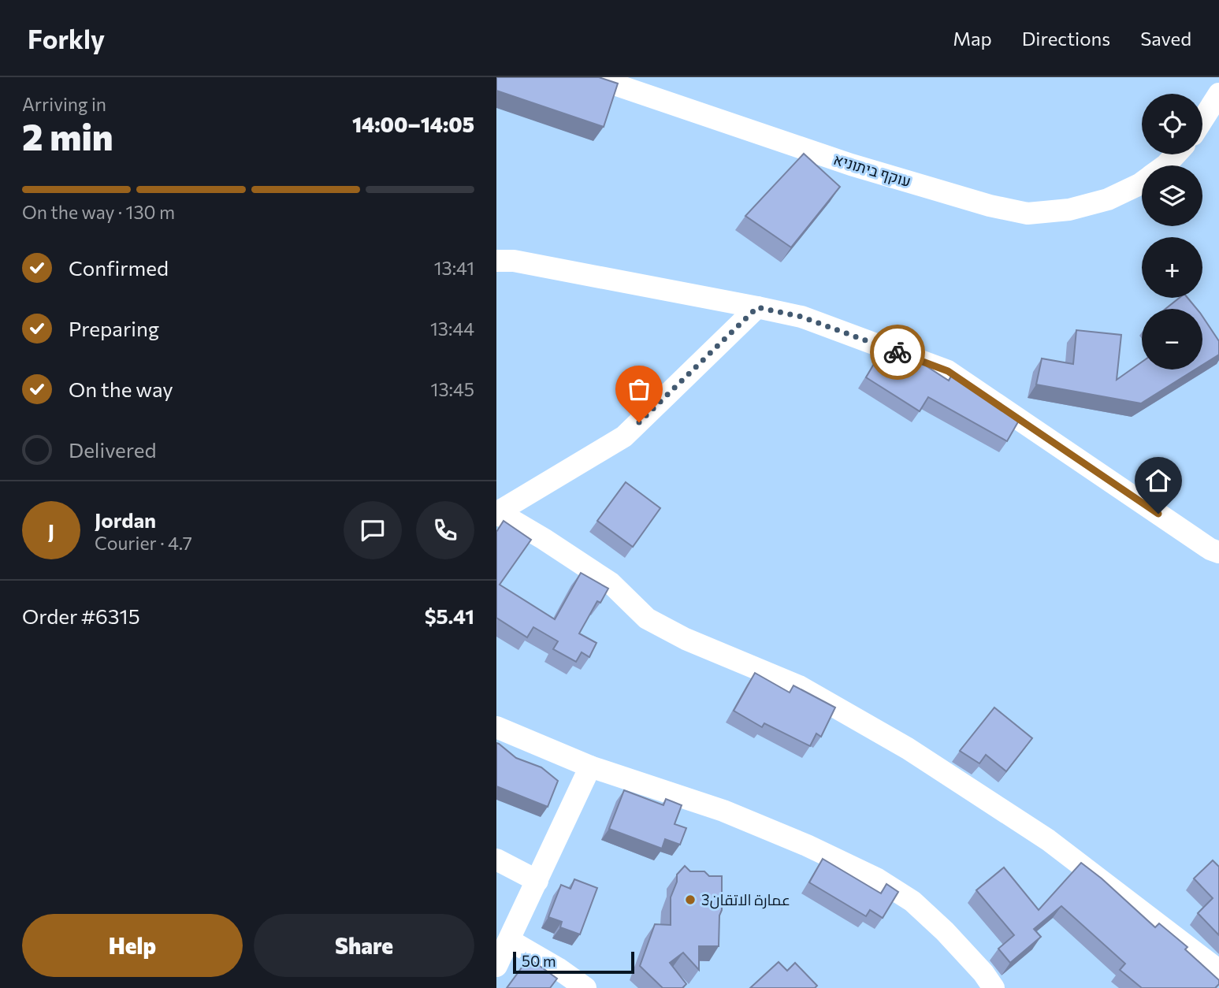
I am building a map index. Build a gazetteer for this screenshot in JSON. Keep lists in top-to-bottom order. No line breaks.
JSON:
{"streets":{"street":["עוקף ביתוניא"]},"places":["عمارة الاتقان3"],"scale_bar":"50 m","page":{"header":"Forkly","nav":["Map","Directions","Saved"],"heading":["2 min","Arriving in","14:00–14:05"],"panel":["Jordan","Courier · 4.7","Order #6315","$5.41"],"map_buttons":["+","−"],"bar":"On the way · 130 m","list":[["Confirmed","13:41"],["Preparing","13:44"],["On the way","13:45"],"Delivered"],"round":"J","buttons":["Help","Share"],"scale":"50 m"}}
